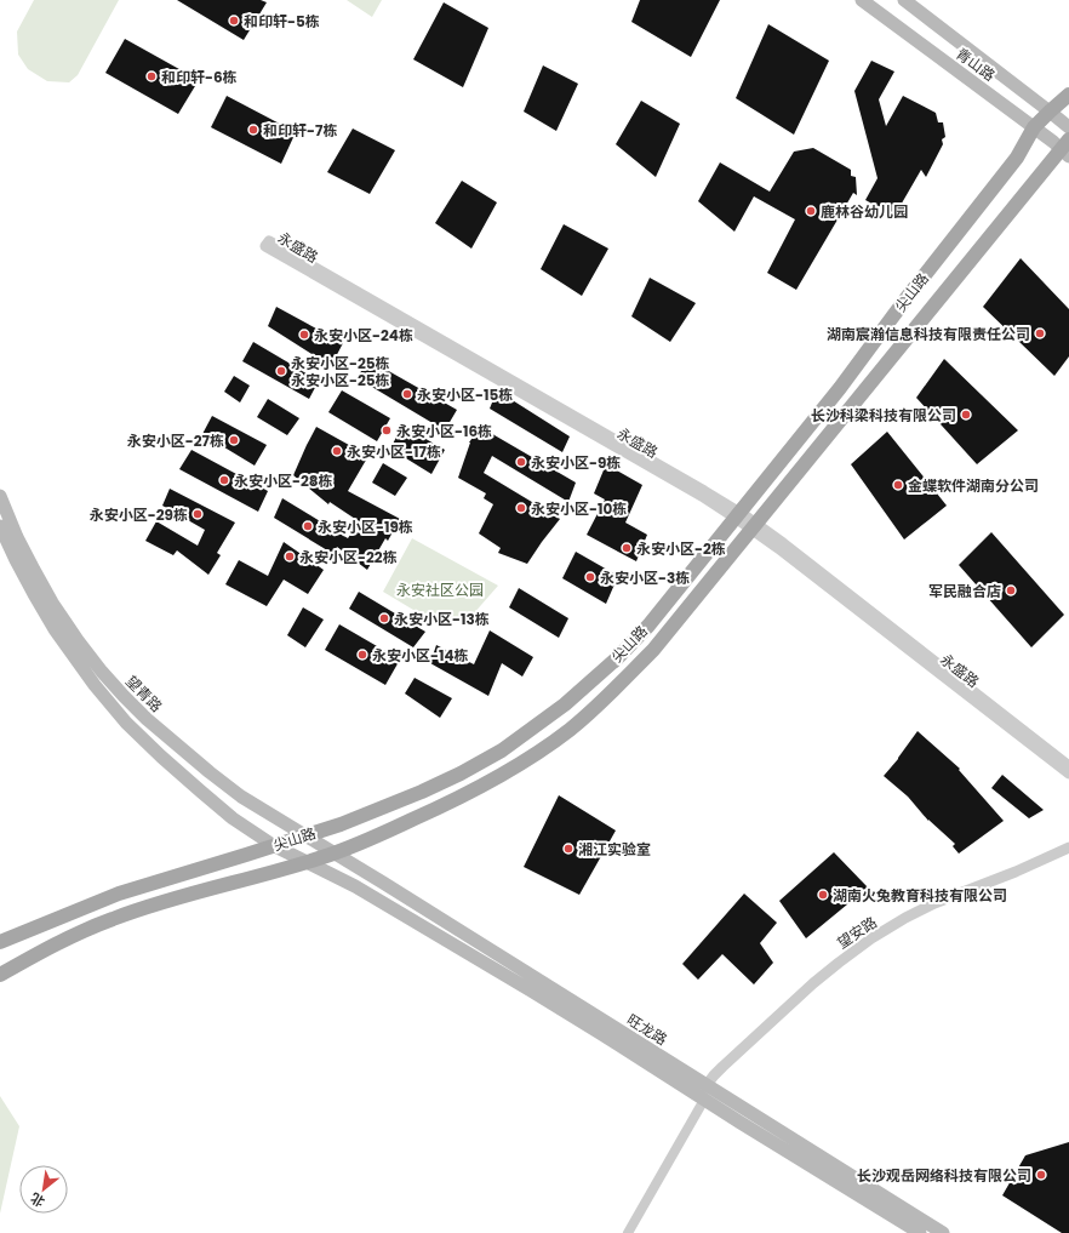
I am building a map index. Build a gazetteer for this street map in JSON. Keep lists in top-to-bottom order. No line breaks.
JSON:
{"streets":{"main road":["青山路","尖山路","望青路","旺龙路"],"street":["永盛路","望安路"]},"crossings":[["青山路","尖山路"],["永盛路","尖山路"],["尖山路","望青路"],["尖山路","旺龙路"],["望青路","旺龙路"],["望安路","旺龙路"]],"parks":["永安社区公园"],"places":["和印轩-5栋","和印轩-6栋","和印轩-7栋","鹿林谷幼儿园","湖南宸瀚信息科技有限责任公司","永安小区-24栋","永安小区-25栋 永安小区-25栋","永安小区-15栋","长沙科梁科技有限公司","永安小区-16栋","永安小区-27栋","永安小区-17栋","永安小区-9栋","永安小区-28栋","金蝶软件湖南分公司","永安小区-10栋","永安小区-29栋","永安小区-19栋","永安小区-2栋","永安小区-22栋","永安小区-3栋","军民融合店","永安小区-13栋","永安小区-14栋","湘江实验室","湖南火兔教育科技有限公司","长沙观岳网络科技有限公司"],"north":"bottom left"}
